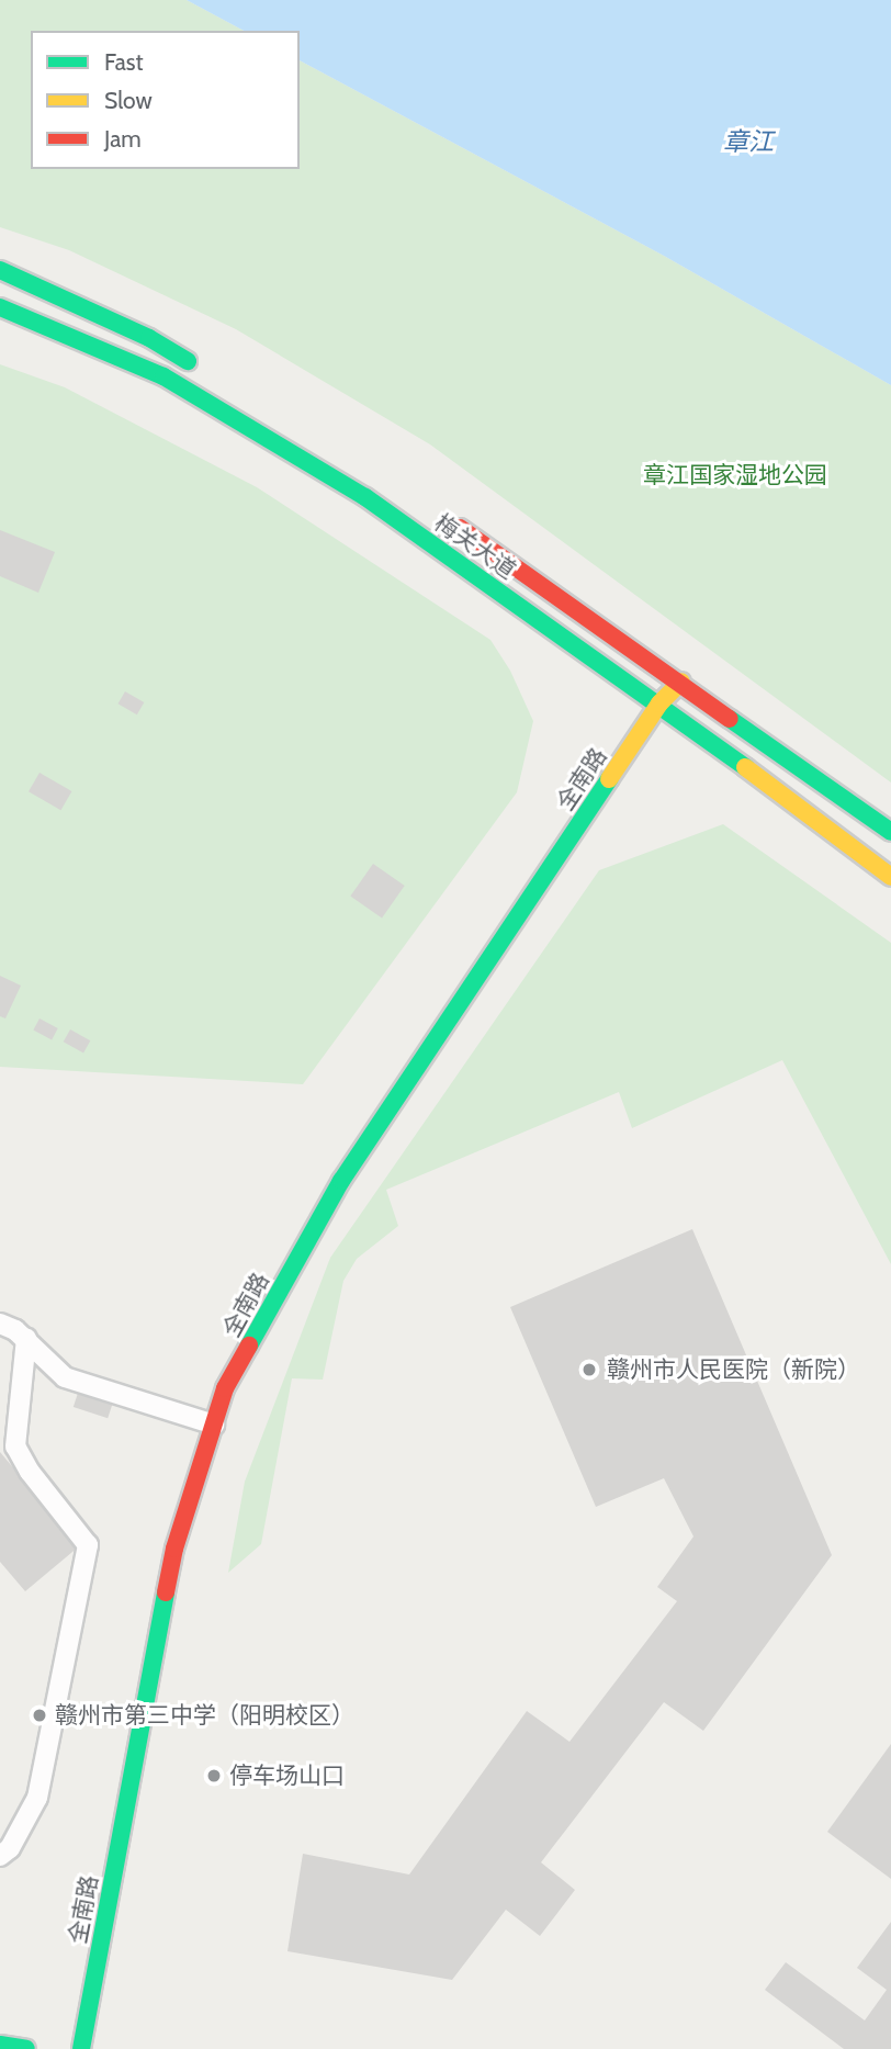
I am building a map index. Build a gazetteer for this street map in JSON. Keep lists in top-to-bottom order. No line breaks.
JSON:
{"streets":{"main road":["梅关大道","全南路"]},"crossings":[["梅关大道","全南路"]],"water":["章江"],"parks":["章江国家湿地公园"],"places":["赣州市人民医院（新院）","赣州市第三中学（阳明校区）","停车场山口"],"legend":["Fast","Slow","Jam"]}
